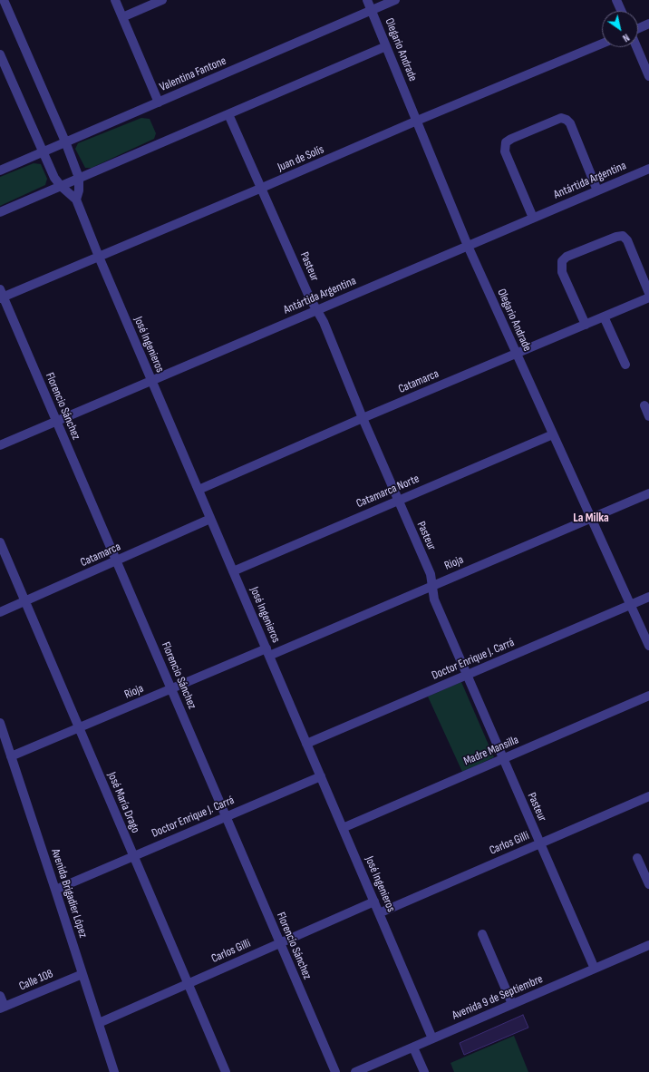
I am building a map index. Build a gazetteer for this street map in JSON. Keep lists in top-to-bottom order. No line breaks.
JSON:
{"streets":{"street":["Olegario Andrade","Valentina Fantone","Juan de Solís","Antártida Argentina","Pasteur","José Ingenieros","Catamarca","Florencio Sánchez","Catamarca Norte","Rioja","Doctor Enrique J. Carrá","Madre Mansilla","José María Drago","Carlos Gilli","Avenida Brigadier López","Calle 108","Avenida 9 de Septiembre"]},"crossings":[["Olegario Andrade","Valentina Fantone"],["Olegario Andrade","Juan de Solís"],["Olegario Andrade","Antártida Argentina"],["Olegario Andrade","Catamarca"],["Olegario Andrade","Catamarca Norte"],["Olegario Andrade","Rioja"],["Olegario Andrade","Doctor Enrique J. Carrá"],["Juan de Solís","Pasteur"],["Juan de Solís","José Ingenieros"],["Juan de Solís","Florencio Sánchez"],["Antártida Argentina","Pasteur"],["Antártida Argentina","José Ingenieros"],["Antártida Argentina","Florencio Sánchez"],["Pasteur","Catamarca"],["Pasteur","Catamarca Norte"],["Pasteur","Rioja"],["Pasteur","Doctor Enrique J. Carrá"],["Pasteur","Madre Mansilla"],["Pasteur","Carlos Gilli"],["Pasteur","Avenida 9 de Septiembre"],["José Ingenieros","Catamarca"],["José Ingenieros","Catamarca Norte"],["José Ingenieros","Rioja"],["José Ingenieros","Doctor Enrique J. Carrá"],["José Ingenieros","Madre Mansilla"],["José Ingenieros","Carlos Gilli"],["José Ingenieros","Avenida 9 de Septiembre"],["Catamarca","Florencio Sánchez"],["Catamarca","José María Drago"],["Florencio Sánchez","Rioja"],["Florencio Sánchez","Doctor Enrique J. Carrá"],["Florencio Sánchez","Carlos Gilli"],["Rioja","José María Drago"],["Rioja","Avenida Brigadier López"],["Doctor Enrique J. Carrá","José María Drago"],["Doctor Enrique J. Carrá","Avenida Brigadier López"],["José María Drago","Carlos Gilli"],["Carlos Gilli","Avenida Brigadier López"],["Avenida Brigadier López","Calle 108"]],"districts":["La Milka"],"north":"bottom right"}
